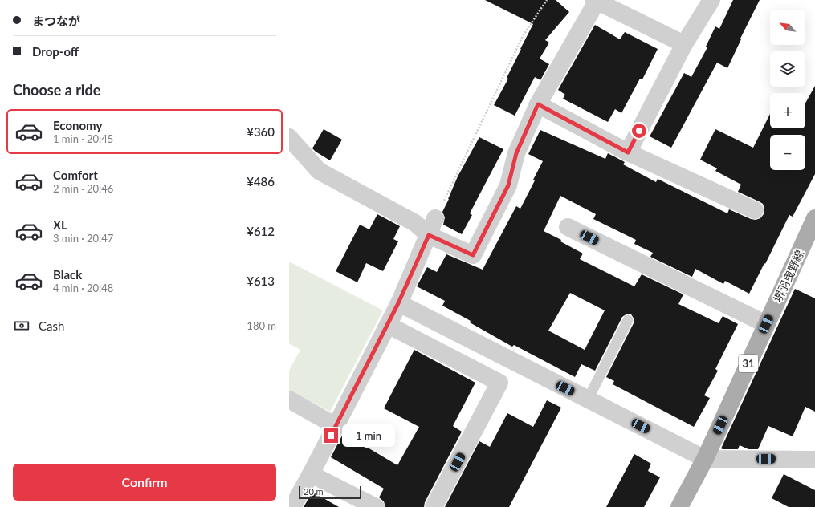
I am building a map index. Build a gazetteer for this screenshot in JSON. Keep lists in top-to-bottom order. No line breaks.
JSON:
{"streets":{"main road":["堺羽曳野線","31"]},"scale_bar":"20 m","north":"top left","page":{"banner":["まつなが","Drop-off"],"map_buttons":["+","−"],"heading":"Choose a ride","list":[{"name":"Economy","note":"1 min · 20:45","value":"¥360"},{"name":"Comfort","note":"2 min · 20:46","value":"¥486"},{"name":"XL","note":"3 min · 20:47","value":"¥612"},{"name":"Black","note":"4 min · 20:48","value":"¥613"}],"pay":["Cash","180 m"],"bubble":"1 min","buttons":"Confirm","scale":"20 m"}}
